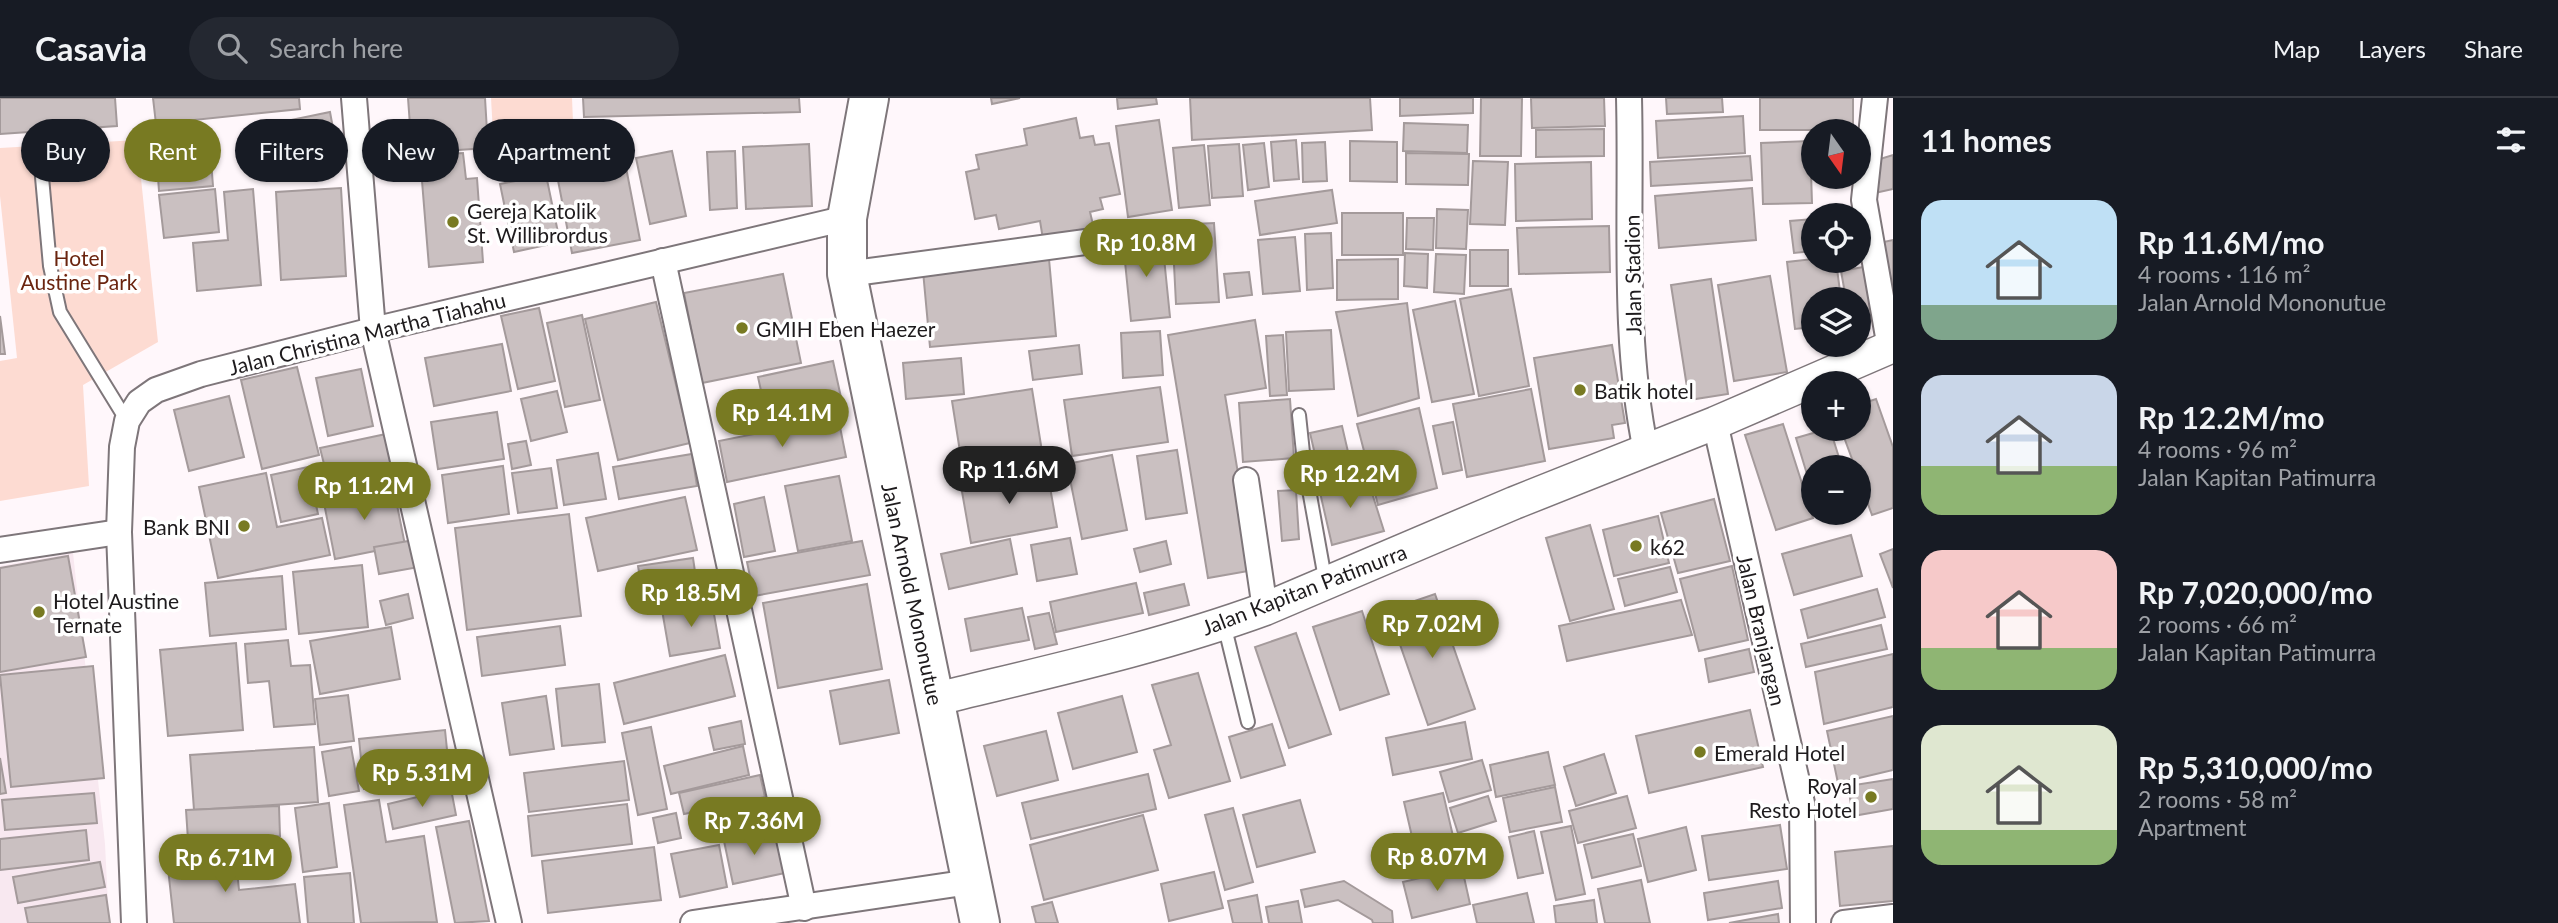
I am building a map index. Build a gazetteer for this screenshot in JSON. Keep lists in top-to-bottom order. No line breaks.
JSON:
{"streets":{"highway":["Jalan Arnold Mononutue"],"street":["Jalan Stadion","Jalan Christina Martha Tiahahu","Jalan Kapitan Patimurra","Jalan Branjangan"]},"crossings":[["Jalan Stadion","Jalan Kapitan Patimurra"],["Jalan Christina Martha Tiahahu","Jalan Arnold Mononutue"],["Jalan Kapitan Patimurra","Jalan Arnold Mononutue"],["Jalan Kapitan Patimurra","Jalan Branjangan"]],"parks":["Hotel Austine Park"],"places":["Gereja Katolik St. Willibrordus","GMIH Eben Haezer","Batik hotel","Bank BNI","k62","Hotel Austine Ternate","Emerald Hotel","Royal Resto Hotel"],"north":"bottom","page":{"header":"Casavia","search":"Search here","nav":["Map","Layers","Share"],"heading":"11 homes","map_buttons":["+","−"],"chip":["Buy","Rent","Filters","New","Apartment"],"list":[{"name":"Rp 11.6M/mo","note":"4 rooms · 116 m² · Jalan Arnold Mononutue"},{"name":"Rp 12.2M/mo","note":"4 rooms · 96 m² · Jalan Kapitan Patimurra"},{"name":"Rp 7,020,000/mo","note":"2 rooms · 66 m² · Jalan Kapitan Patimurra"},{"name":"Rp 5,310,000/mo","note":"2 rooms · 58 m² · Apartment"}],"price":["Rp 10.8M","Rp 14.1M","Rp 11.6M","Rp 12.2M","Rp 11.2M","Rp 18.5M","Rp 7.02M","Rp 5.31M","Rp 7.36M","Rp 8.07M","Rp 6.71M"]}}
